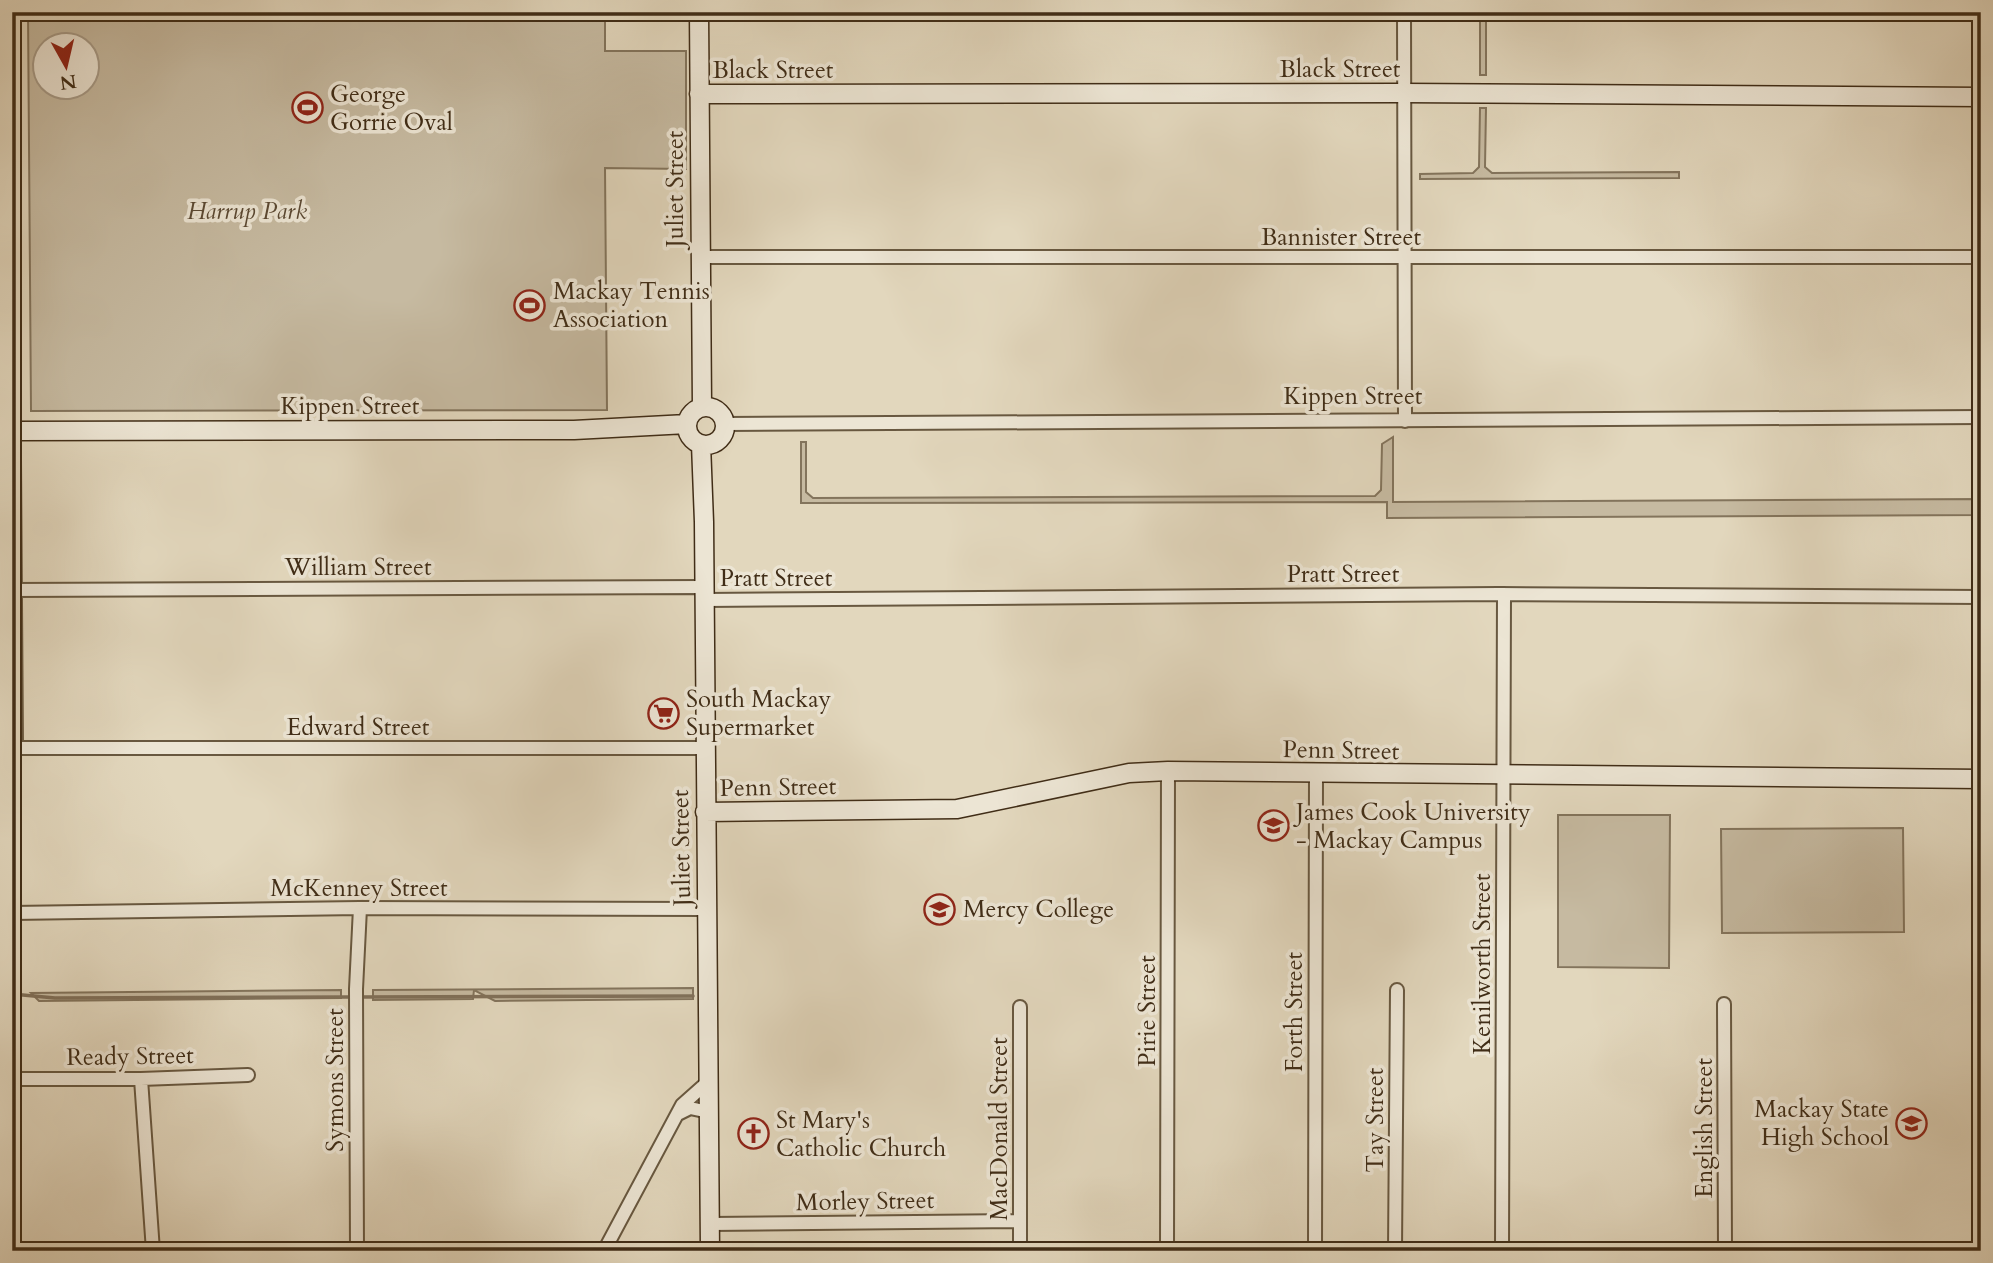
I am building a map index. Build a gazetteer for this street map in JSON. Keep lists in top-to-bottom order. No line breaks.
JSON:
{"streets":{"street":["Black Street","Juliet Street","Bannister Street","Kippen Street","William Street","Pratt Street","Edward Street","Penn Street","McKenney Street","Kenilworth Street","Pirie Street","Forth Street","Ready Street","Symons Street","Tay Street","English Street","MacDonald Street","Morley Street"]},"crossings":[["Black Street","Juliet Street"],["Juliet Street","Bannister Street"],["Juliet Street","Kippen Street"],["Juliet Street","William Street"],["Juliet Street","Pratt Street"],["Juliet Street","Edward Street"],["Juliet Street","Penn Street"],["Juliet Street","McKenney Street"],["Juliet Street","Morley Street"],["William Street","Pratt Street"],["Pratt Street","Kenilworth Street"],["Penn Street","Kenilworth Street"],["Penn Street","Pirie Street"],["Penn Street","Forth Street"],["McKenney Street","Symons Street"],["MacDonald Street","Morley Street"]],"parks":["Harrup Park"],"places":{"sports":["George Gorrie Oval","Mackay Tennis Association"],"supermarket":["South Mackay Supermarket"],"school or university":["James Cook University - Mackay Campus","Mercy College","Mackay State High School"],"church":["St Mary's Catholic Church"]},"north":"bottom"}
